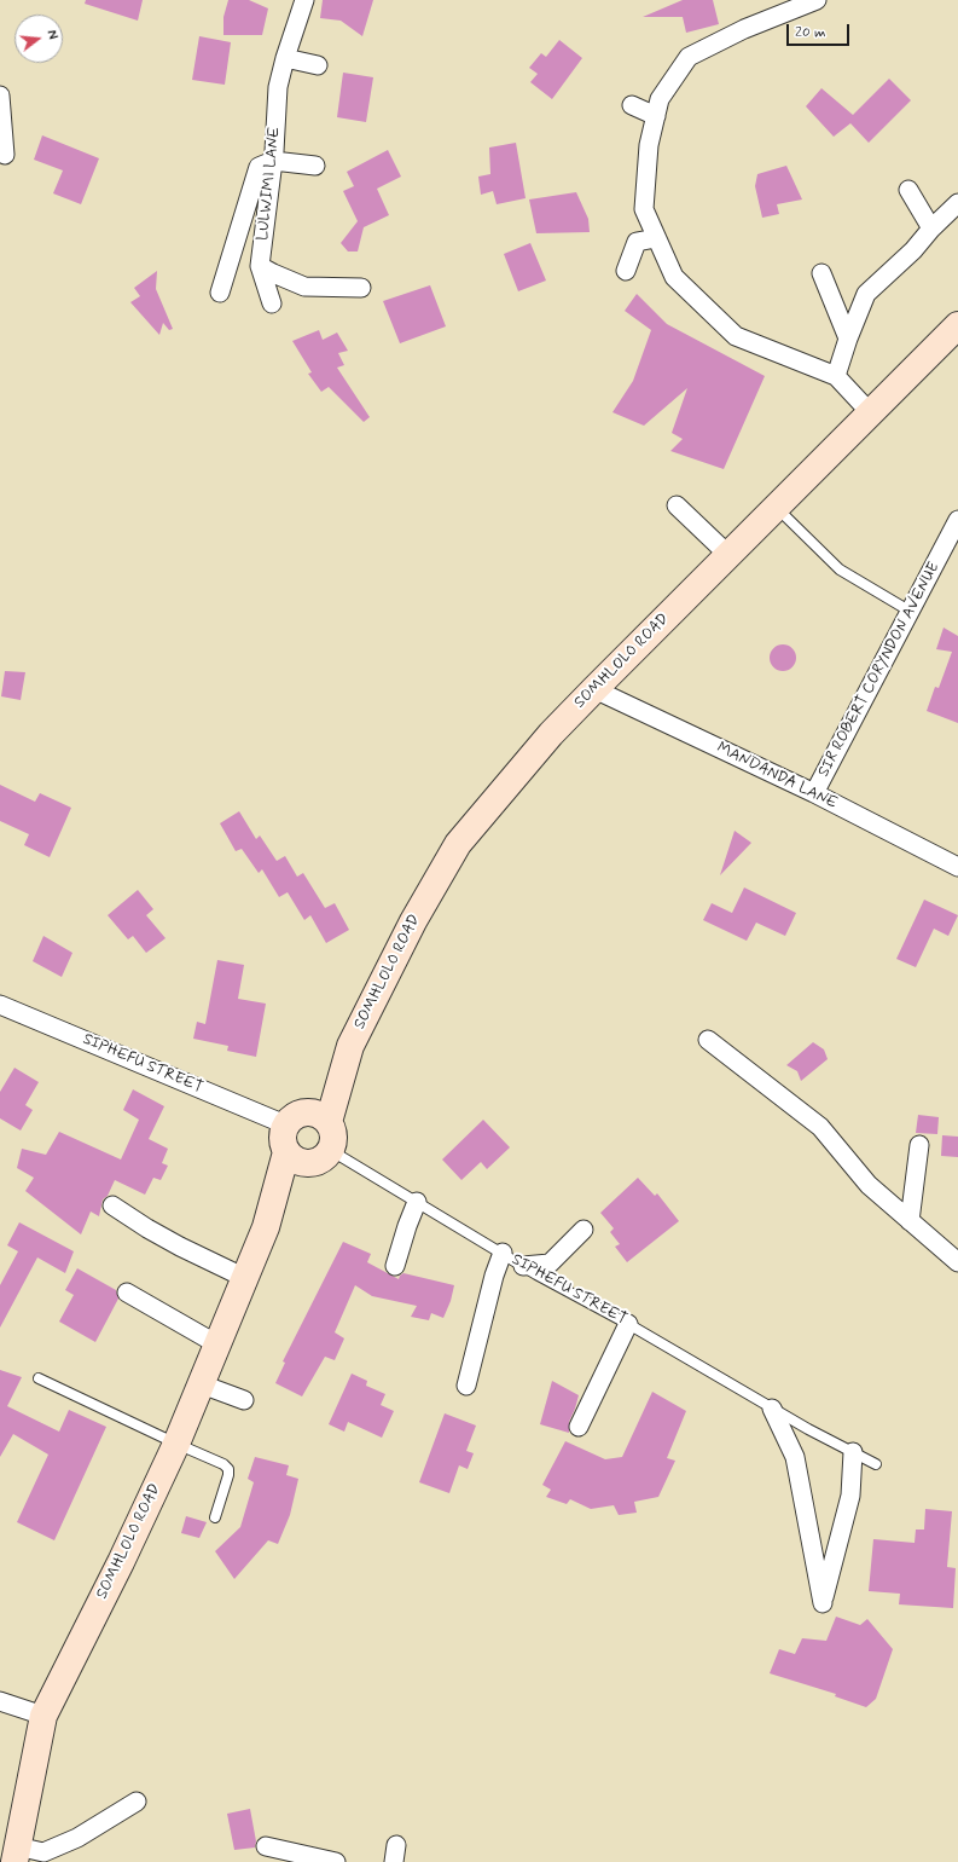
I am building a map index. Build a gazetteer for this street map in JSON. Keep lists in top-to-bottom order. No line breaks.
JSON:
{"streets":{"main road":["SOMHLOLO ROAD"],"street":["LULWIMI LANE","SIR ROBERT CORYNDON AVENUE","MANDANDA LANE","SIPHEFU STREET"]},"crossings":[["SOMHLOLO ROAD","MANDANDA LANE"],["SOMHLOLO ROAD","SIPHEFU STREET"],["SIR ROBERT CORYNDON AVENUE","MANDANDA LANE"]],"scale_bar":"20 m","north":"right"}
